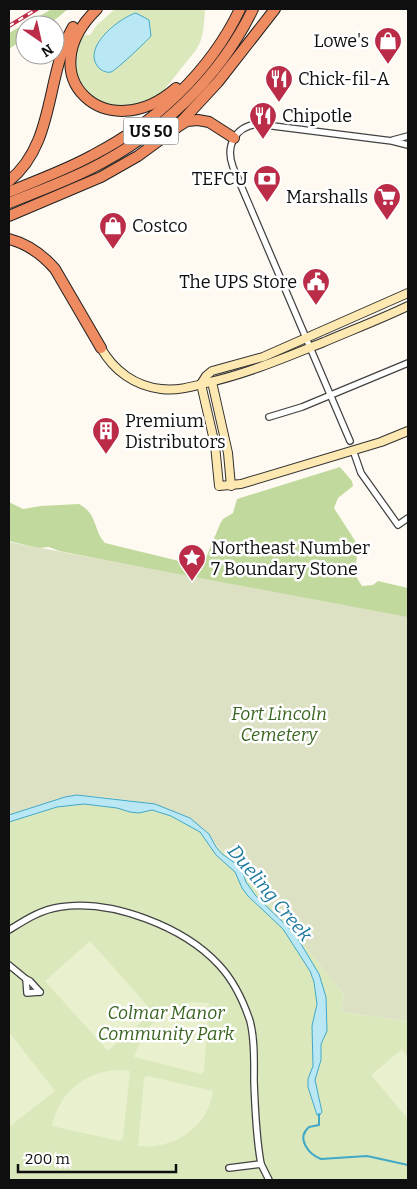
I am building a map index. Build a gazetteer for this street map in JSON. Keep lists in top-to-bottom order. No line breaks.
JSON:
{"streets":{"highway":["US 50"]},"water":["Dueling Creek"],"parks":["Fort Lincoln Cemetery","Colmar Manor Community Park"],"places":{"shop":["Lowe's","Costco"],"restaurant":["Chick-fil-A","Chipotle"],"bank":["TEFCU"],"supermarket":["Marshalls"],"public building":["The UPS Store"],"building":["Premium Distributors"],"place":["Northeast Number 7 Boundary Stone"]},"scale_bar":"200 m","north":"bottom right"}
